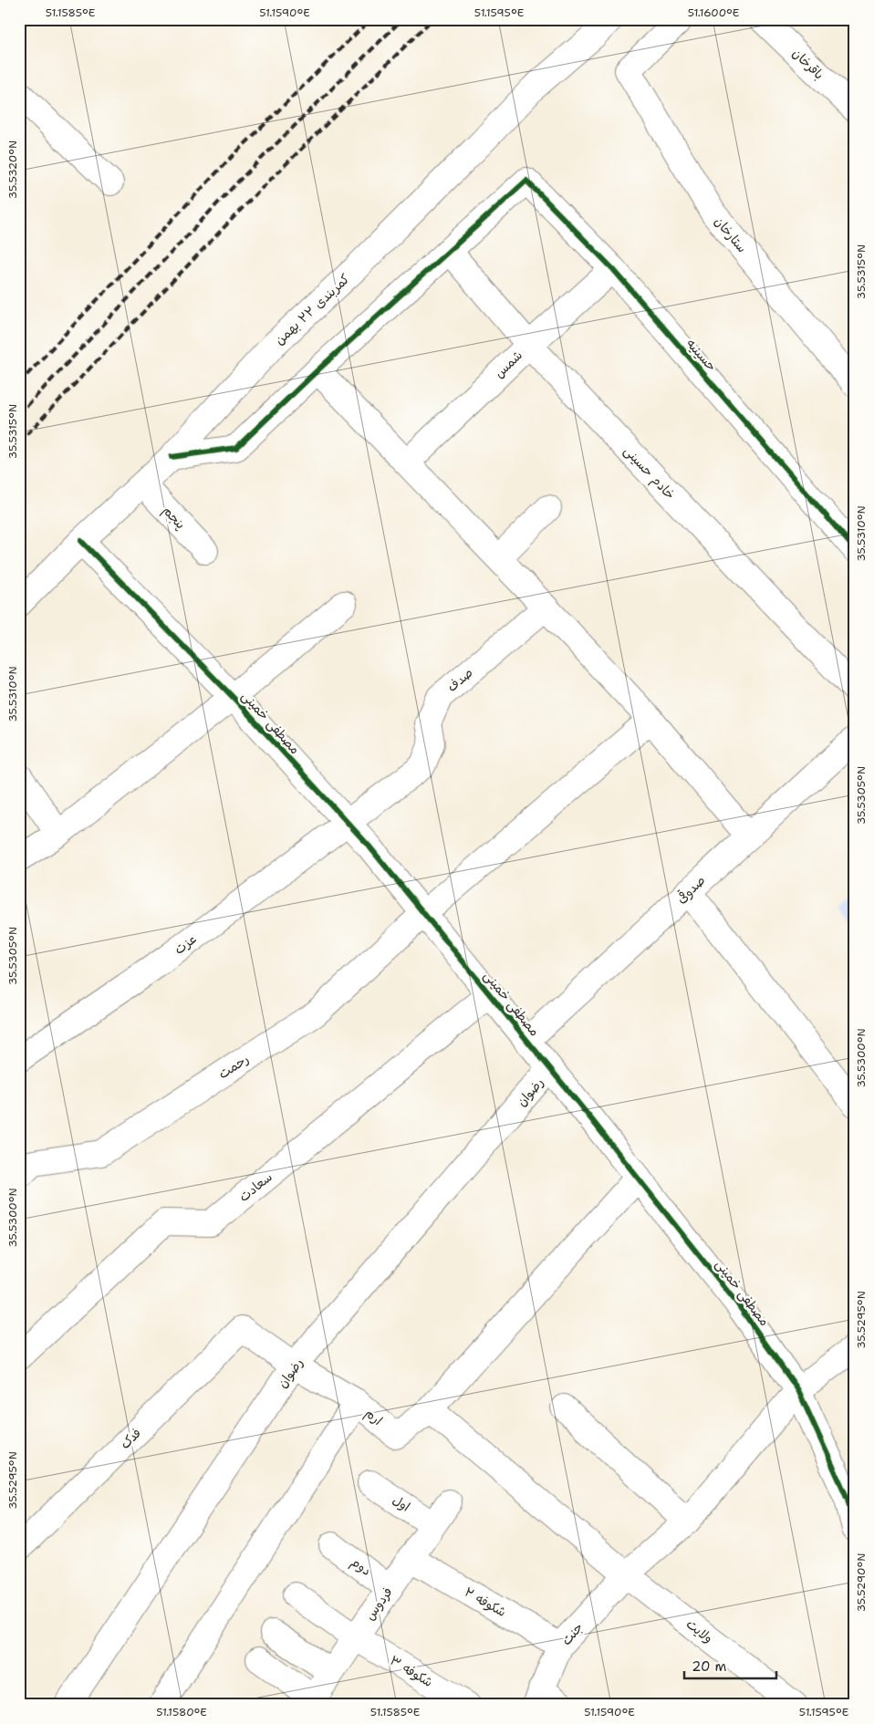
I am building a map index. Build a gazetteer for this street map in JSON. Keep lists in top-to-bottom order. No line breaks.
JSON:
{"streets":{"street":["باقرخان","ستارخان","کمربندی ۲۲ بهمن","حسینیه","شمس","خادم حسینی","پنجم","صدف","مصطفی خمینی","صدوقی","عزت","رحمت","رضوان","سعادت","ارم","فدک","اول","دوم","شکوفه ۲","فردوس","ولایت","جنت","شکوفه ۳"]},"crossings":[["کمربندی ۲۲ بهمن","پنجم"],["کمربندی ۲۲ بهمن","مصطفی خمینی"],["حسینیه","شمس"],["حسینیه","خادم حسینی"],["شمس","خادم حسینی"],["صدف","مصطفی خمینی"],["صدف","عزت"],["مصطفی خمینی","صدوقی"],["مصطفی خمینی","عزت"],["مصطفی خمینی","رحمت"],["مصطفی خمینی","رضوان"],["مصطفی خمینی","سعادت"],["مصطفی خمینی","ارم"],["مصطفی خمینی","جنت"],["رضوان","فدک"],["ارم","ولایت"],["اول","فردوس"],["دوم","فردوس"],["شکوفه ۲","فردوس"],["شکوفه ۲","جنت"],["فردوس","شکوفه ۳"],["ولایت","جنت"]],"scale_bar":"20 m","coordinates":["51.1585°E","51.1590°E","51.1595°E","51.1600°E","35.5320°N","35.5315°N","35.5310°N","35.5305°N","35.5300°N","35.5295°N","35.5290°N","51.1580°E"]}
